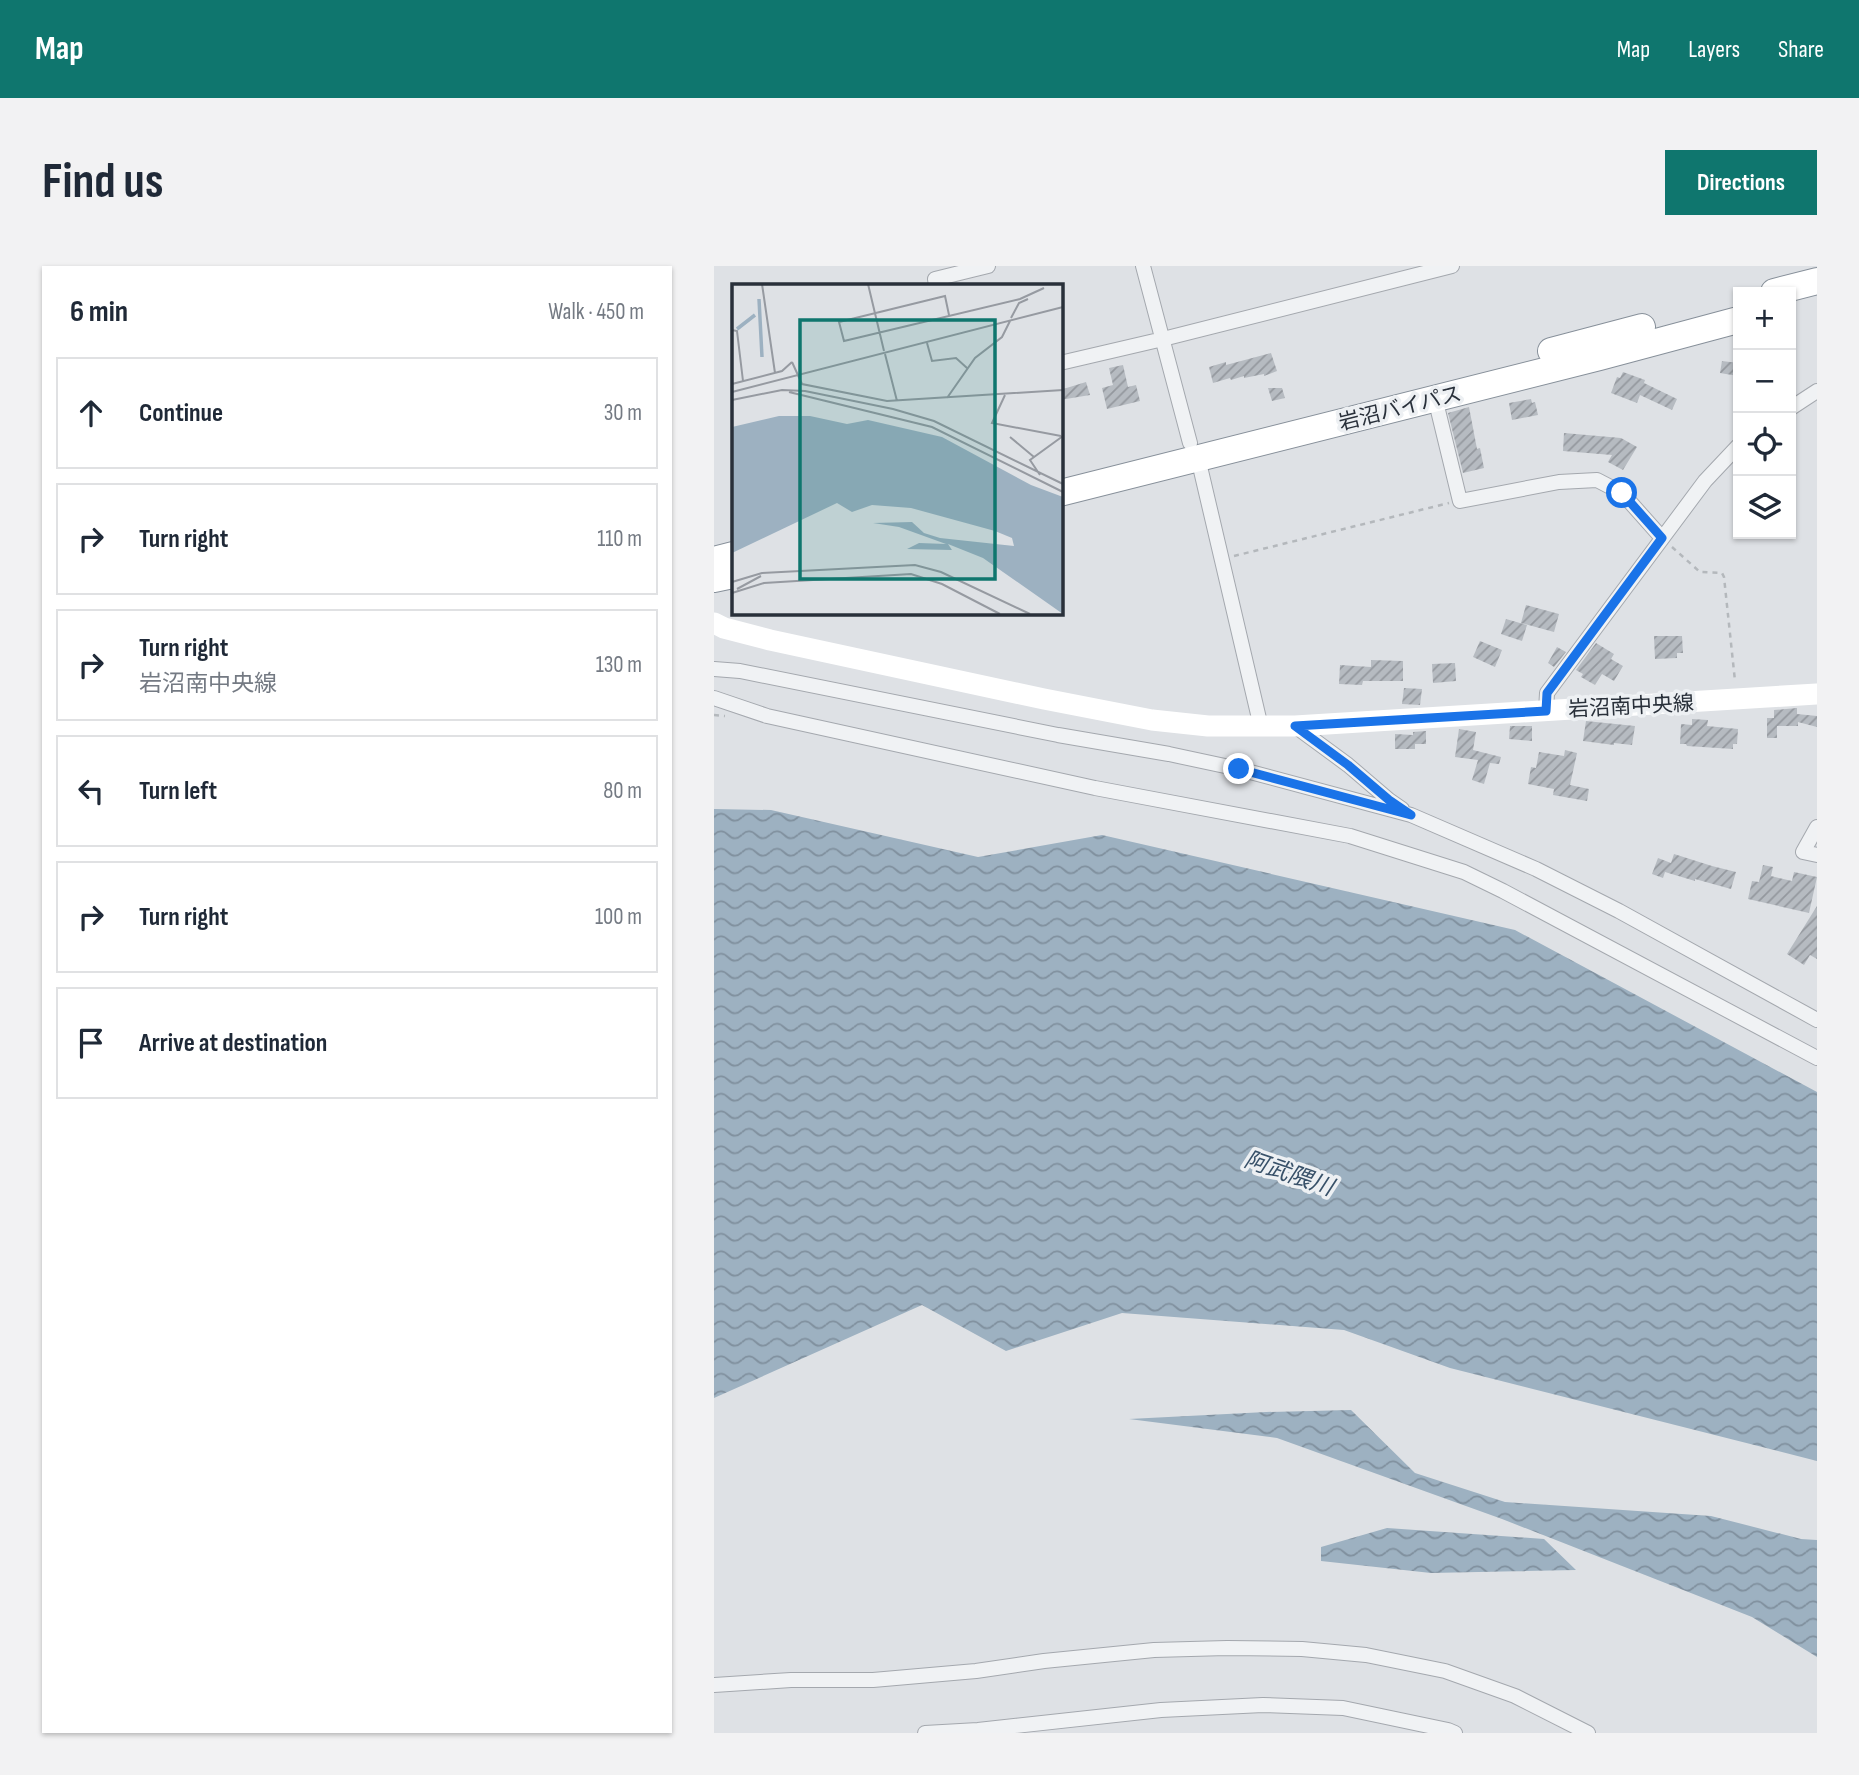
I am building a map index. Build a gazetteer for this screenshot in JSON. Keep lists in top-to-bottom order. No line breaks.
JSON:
{"streets":{"highway":["岩沼バイパス"],"street":["岩沼南中央線"]},"water":["阿武隈川"],"page":{"header":"Map","nav":["Map","Layers","Share"],"buttons":"Directions","title":"Find us","heading":["6 min","Walk · 450 m"],"map_buttons":["+","−"],"list":[["Continue","30 m"],["Turn right","110 m"],["Turn right","岩沼南中央線","130 m"],["Turn left","80 m"],["Turn right","100 m"],"Arrive at destination"]}}
